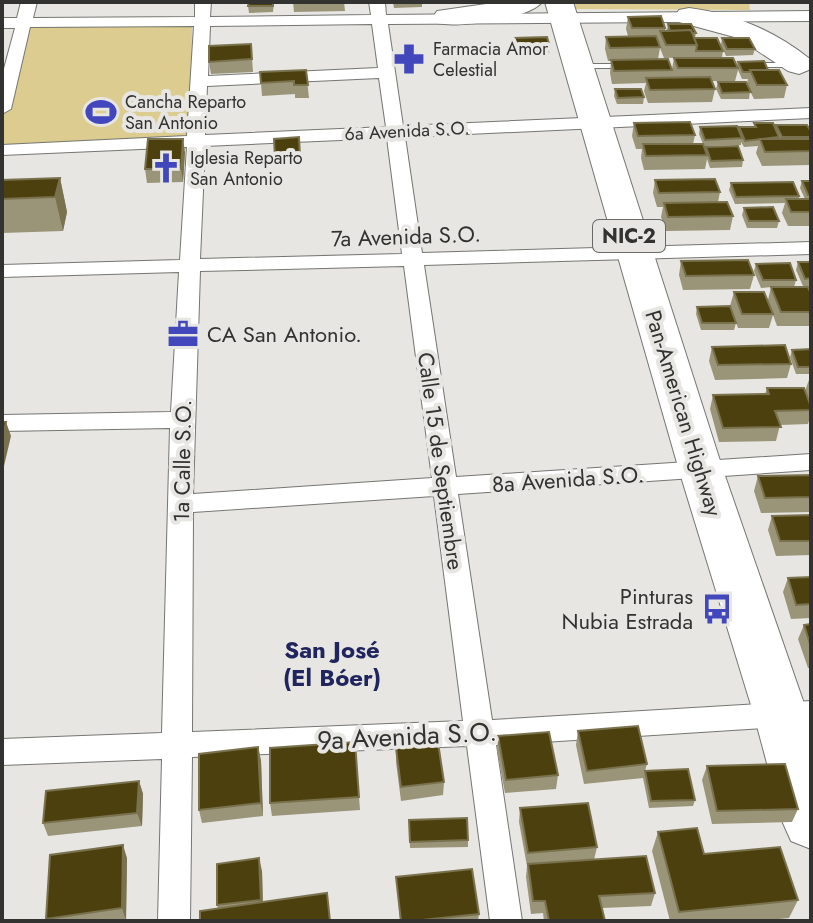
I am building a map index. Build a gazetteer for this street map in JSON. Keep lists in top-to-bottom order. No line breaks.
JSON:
{"streets":{"highway":["NIC-2","Pan-American Highway"],"street":["6a Avenida S.O.","7a Avenida S.O.","1a Calle S.O.","Calle 15 de Septiembre","8a Avenida S.O.","9a Avenida S.O."]},"crossings":[["6a Avenida S.O.","Pan-American Highway"],["6a Avenida S.O.","1a Calle S.O."],["6a Avenida S.O.","Calle 15 de Septiembre"],["7a Avenida S.O.","Pan-American Highway"],["7a Avenida S.O.","1a Calle S.O."],["7a Avenida S.O.","Calle 15 de Septiembre"],["Pan-American Highway","8a Avenida S.O."],["Pan-American Highway","9a Avenida S.O."],["1a Calle S.O.","8a Avenida S.O."],["1a Calle S.O.","9a Avenida S.O."],["Calle 15 de Septiembre","8a Avenida S.O."],["Calle 15 de Septiembre","9a Avenida S.O."]],"districts":["San José (El Bóer)"],"places":{"pharmacy":["Farmacia Amor Celestial"],"sports":["Cancha Reparto San Antonio"],"church":["Iglesia Reparto San Antonio"],"office":["CA San Antonio."],"bus stop":["Pinturas Nubia Estrada"]}}
